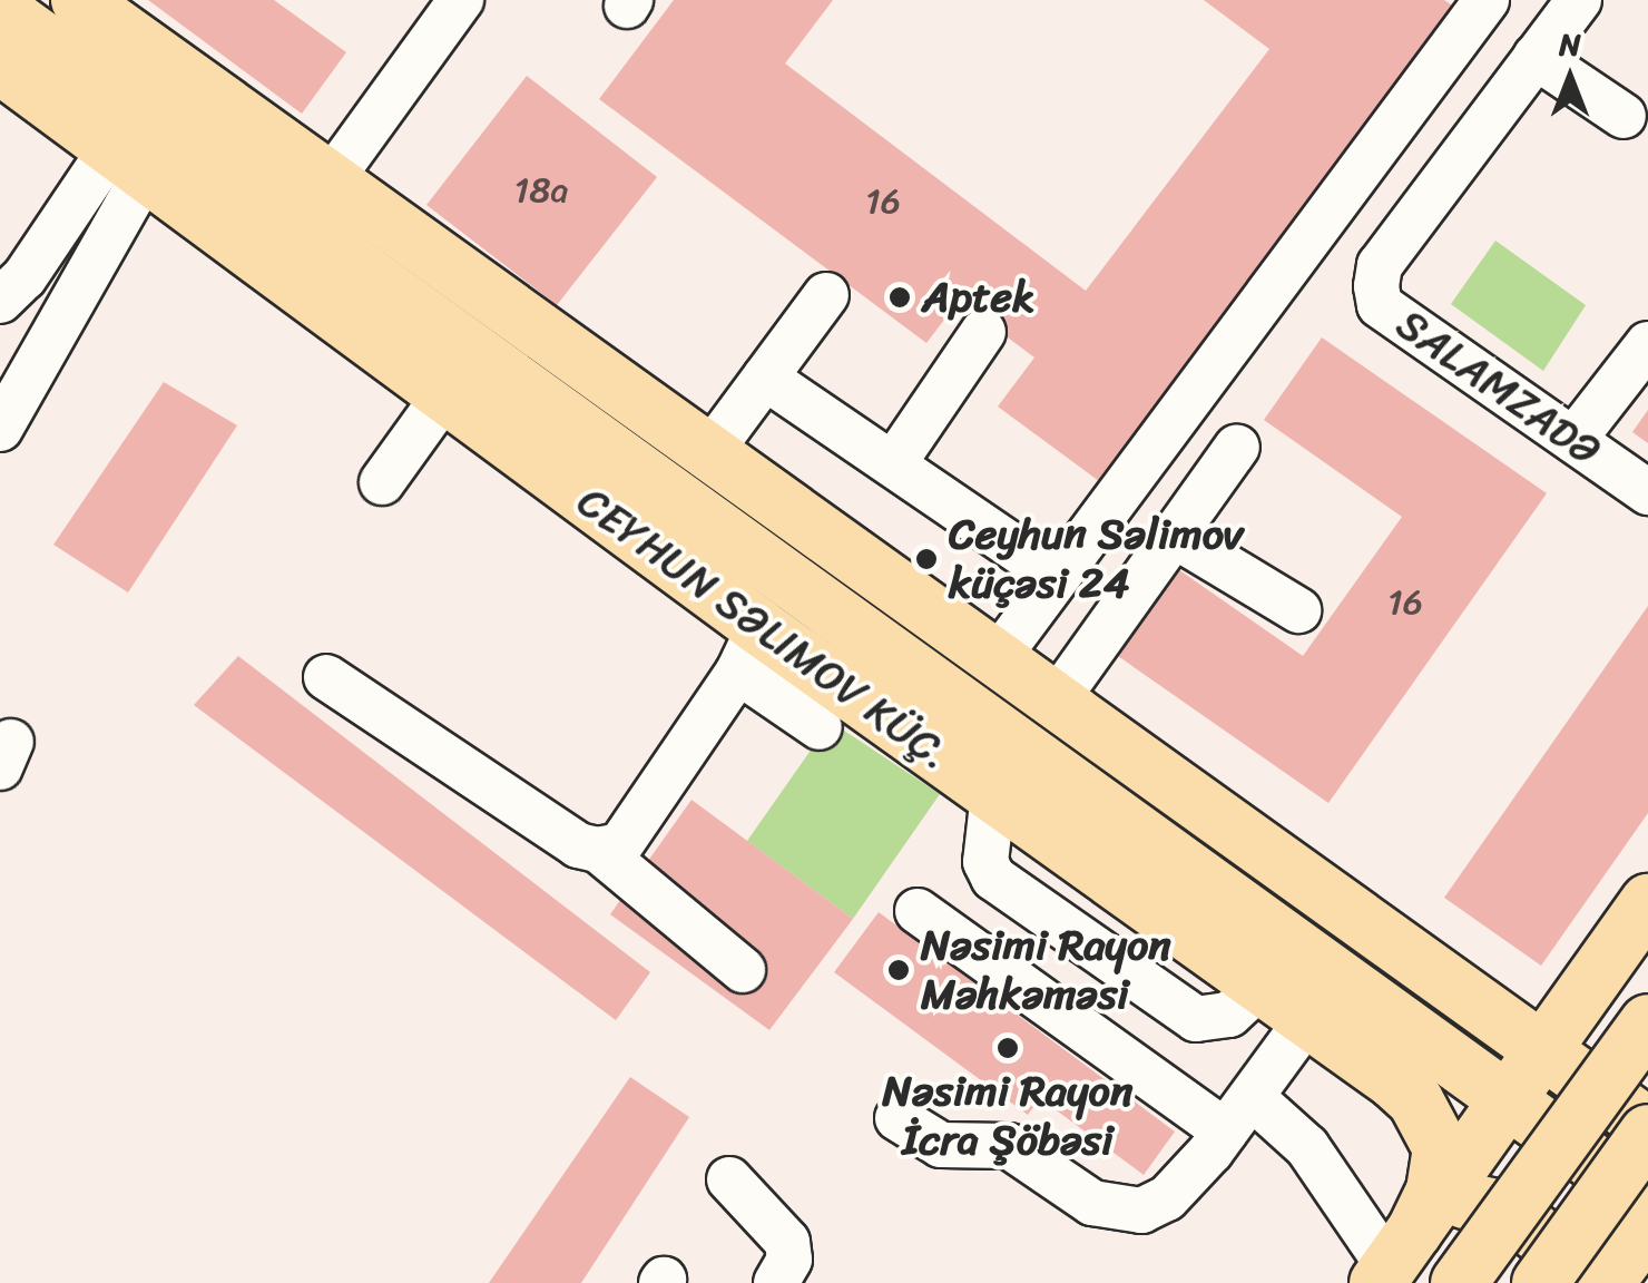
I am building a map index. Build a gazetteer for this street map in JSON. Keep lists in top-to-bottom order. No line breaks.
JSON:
{"streets":{"main road":["CEYHUN SƏLIMOV KÜÇ."],"lane":["SALAMZADƏ"]},"places":["Aptek","Ceyhun Səlimov küçəsi 24","Nəsimi Rayon Məhkəməsi","Nəsimi Rayon İcra Şöbəsi"],"house_numbers":["18a","16","16"],"north":"top"}
